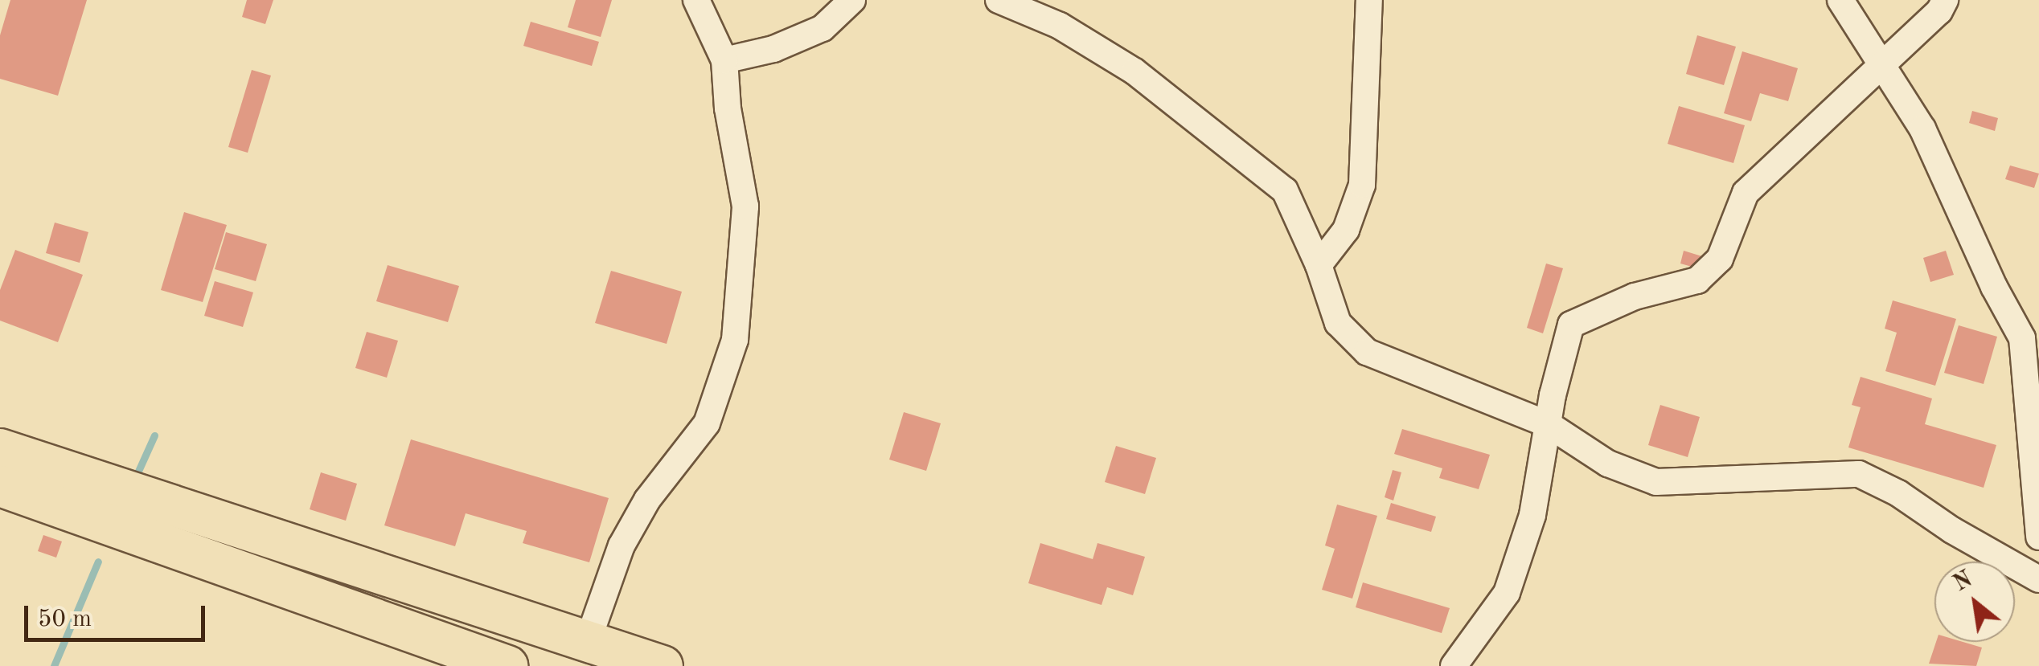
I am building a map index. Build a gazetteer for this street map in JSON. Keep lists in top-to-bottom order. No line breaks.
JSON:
{"scale_bar":"50 m","north":"top left"}
